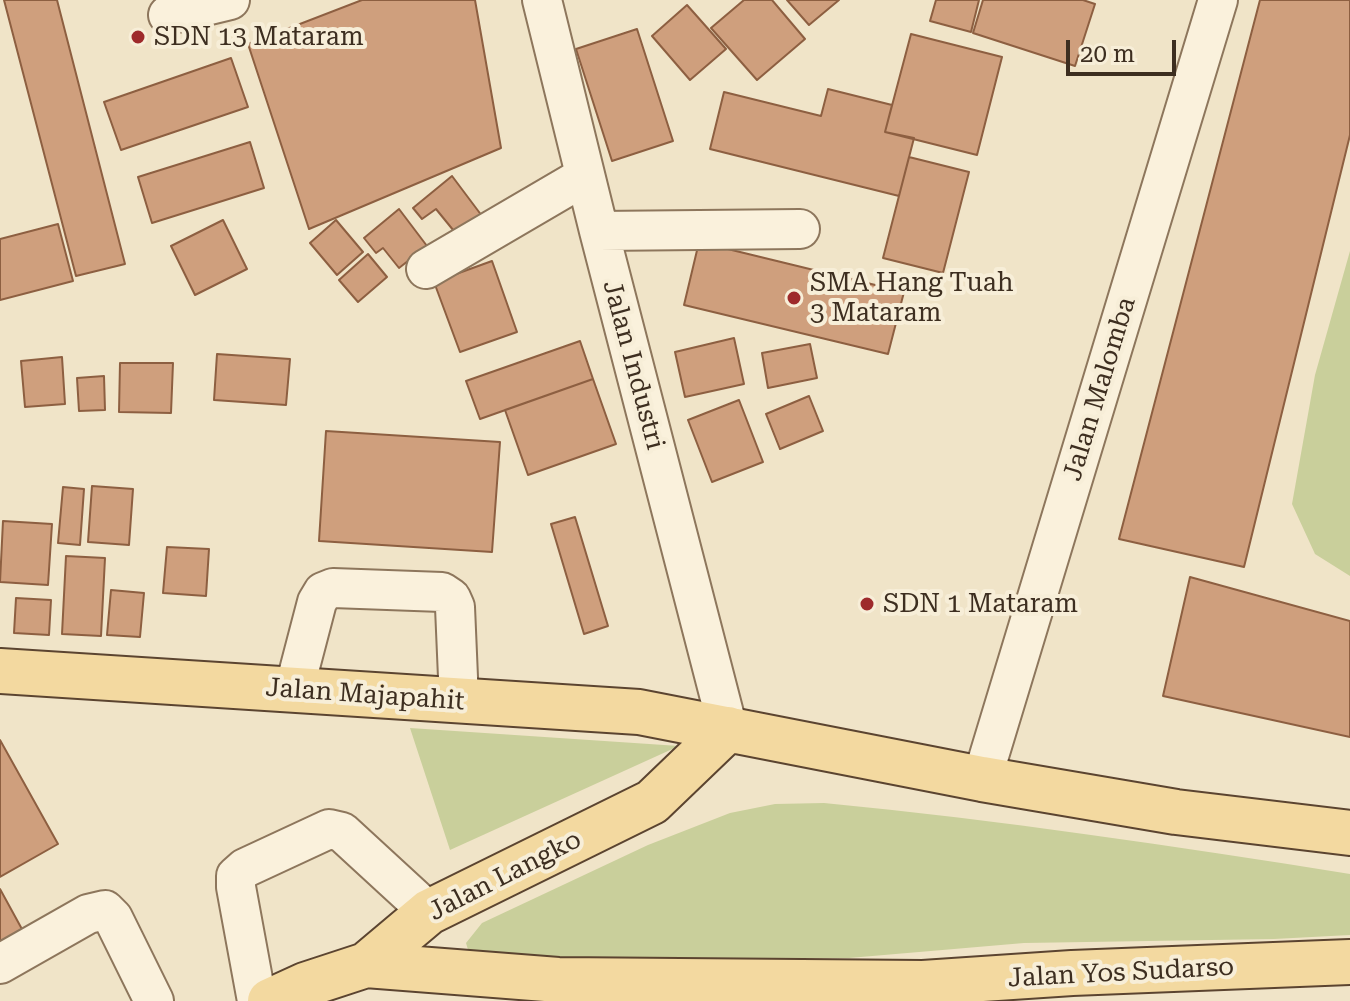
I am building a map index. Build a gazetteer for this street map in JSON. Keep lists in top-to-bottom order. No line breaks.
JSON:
{"streets":{"main road":["Jalan Majapahit","Jalan Langko","Jalan Yos Sudarso"],"street":["Jalan Industri","Jalan Malomba"]},"crossings":[["Jalan Industri","Jalan Majapahit"],["Jalan Industri","Jalan Langko"],["Jalan Majapahit","Jalan Langko"],["Jalan Langko","Jalan Yos Sudarso"]],"places":["SDN 13 Mataram","SMA Hang Tuah 3 Mataram","SDN 1 Mataram"],"scale_bar":"20 m"}
